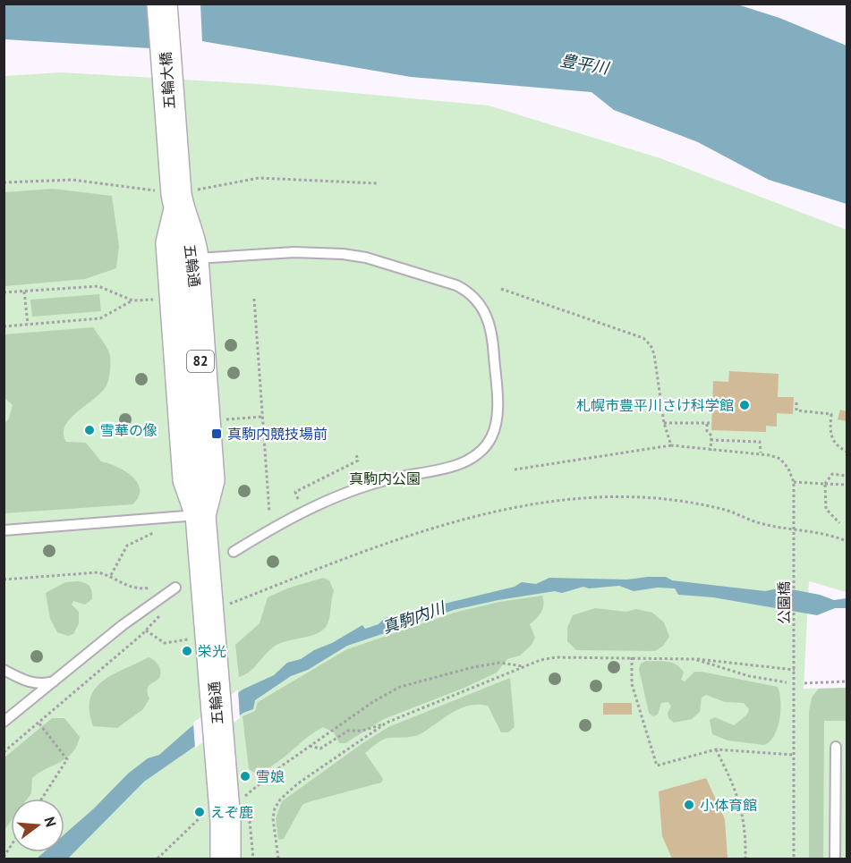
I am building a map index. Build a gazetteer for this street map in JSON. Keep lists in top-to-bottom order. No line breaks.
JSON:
{"streets":{"main road":["五輪大橋","五輪通","82"],"path":["公園橋"]},"crossings":[["五輪大橋","五輪通"]],"water":["豊平川","真駒内川"],"parks":["真駒内公園"],"places":{"other":["札幌市豊平川さけ科学館","雪華の像","栄光","雪娘","小体育館","えぞ鹿"],"transit":["真駒内競技場前"]},"north":"right"}
